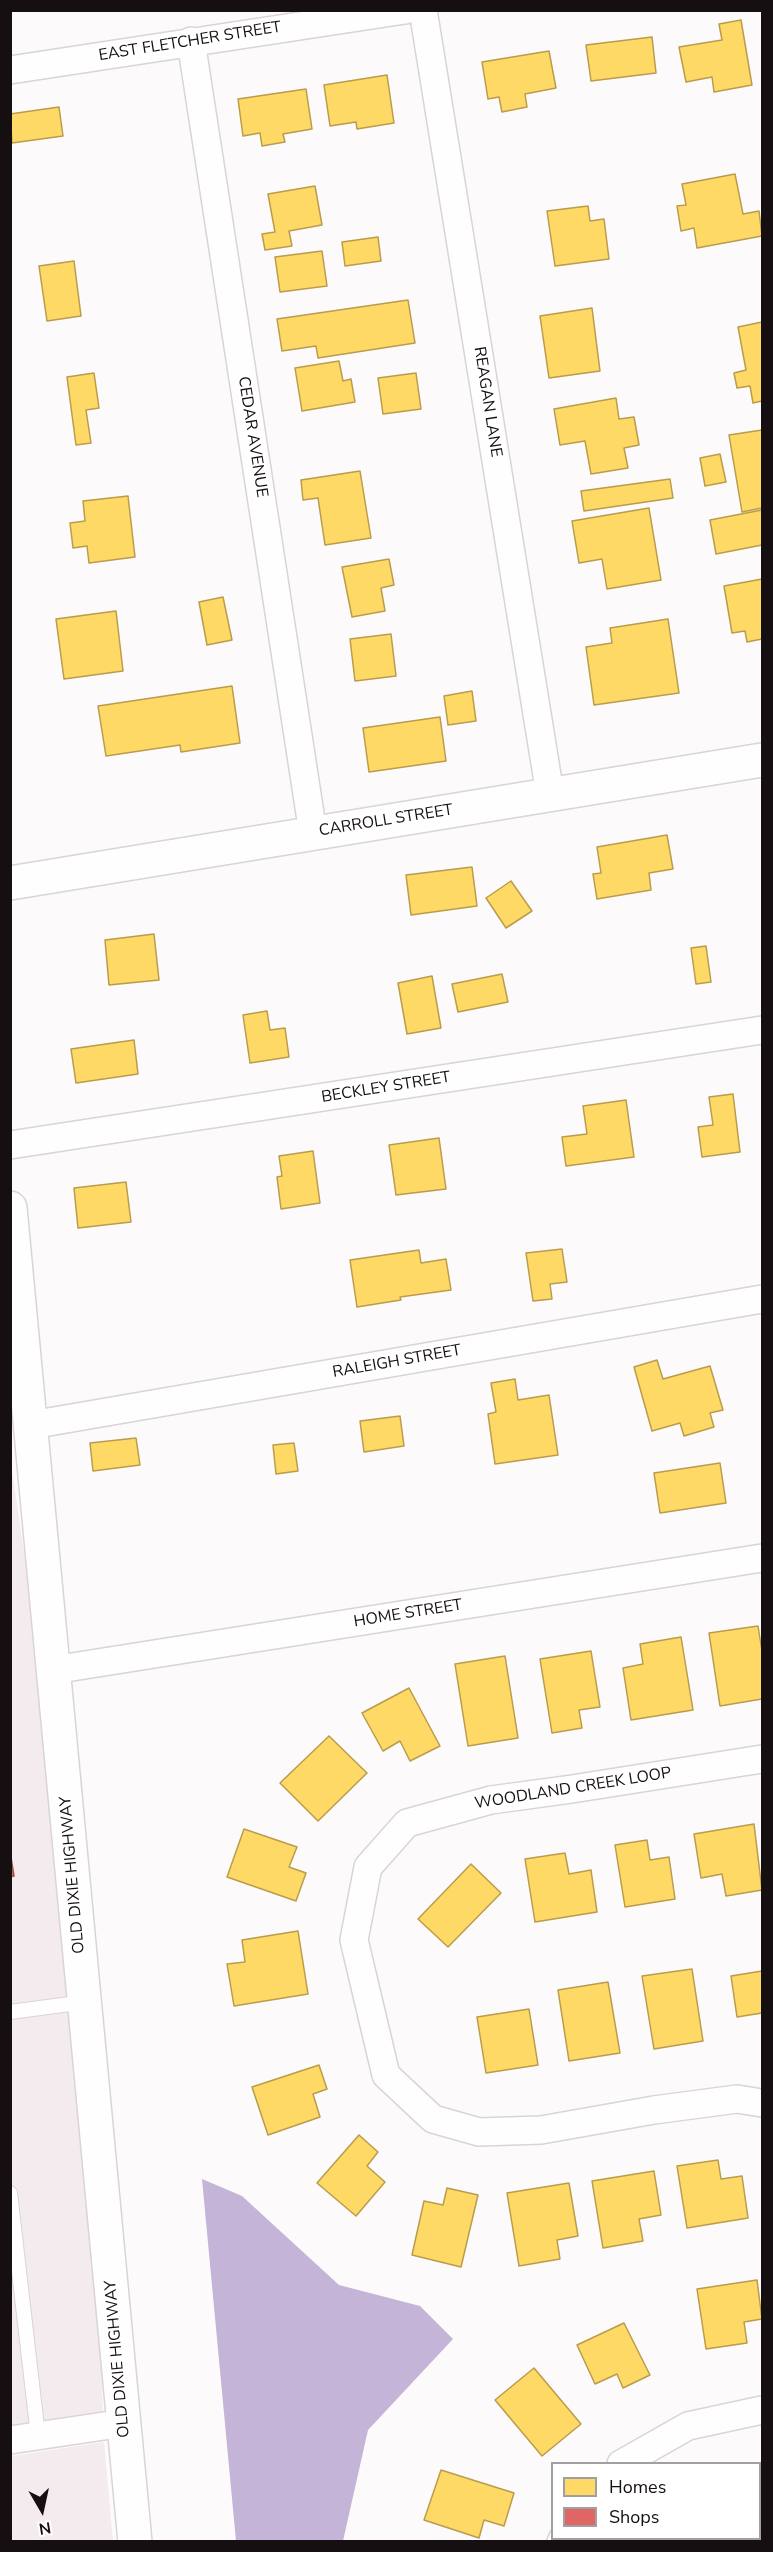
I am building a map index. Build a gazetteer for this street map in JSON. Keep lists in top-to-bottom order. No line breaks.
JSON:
{"streets":{"street":["EAST FLETCHER STREET","REAGAN LANE","CEDAR AVENUE","CARROLL STREET","BECKLEY STREET","RALEIGH STREET","HOME STREET","WOODLAND CREEK LOOP","OLD DIXIE HIGHWAY"]},"crossings":[["EAST FLETCHER STREET","CEDAR AVENUE"],["REAGAN LANE","CARROLL STREET"],["CEDAR AVENUE","CARROLL STREET"],["RALEIGH STREET","OLD DIXIE HIGHWAY"],["HOME STREET","OLD DIXIE HIGHWAY"]],"legend":["Homes","Shops"],"north":"bottom"}
